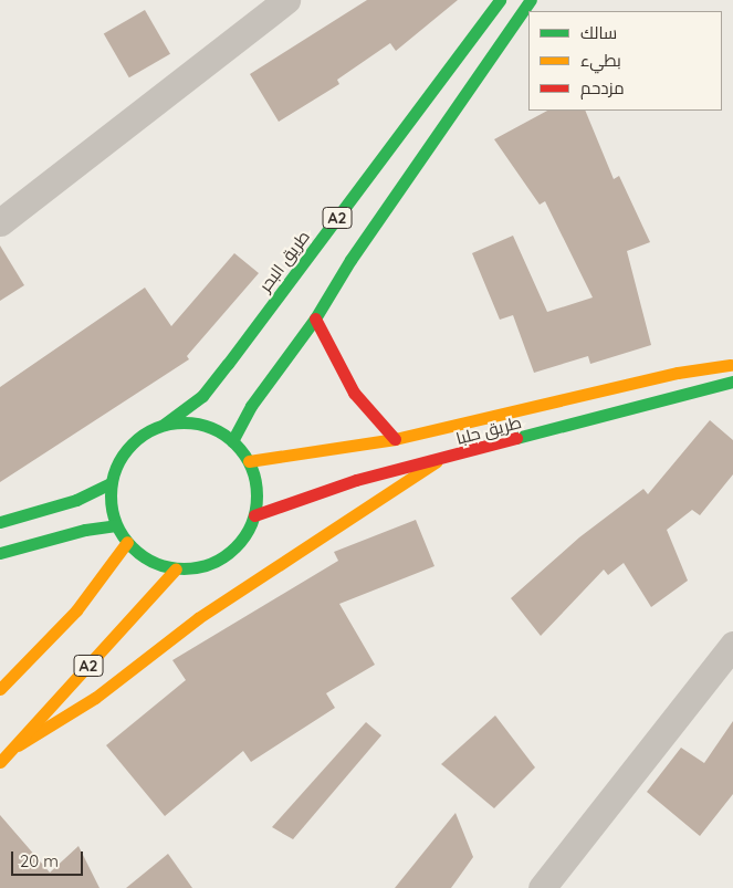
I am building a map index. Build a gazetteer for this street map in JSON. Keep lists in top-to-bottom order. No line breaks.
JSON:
{"streets":{"main road":["A2","طريق البحر","طريق حلبا"]},"crossings":[["A2","طريق البحر"],["A2","طريق حلبا"],["طريق البحر","طريق حلبا"]],"legend":["سالك","بطيء","مزدحم"],"scale_bar":"20 m"}
